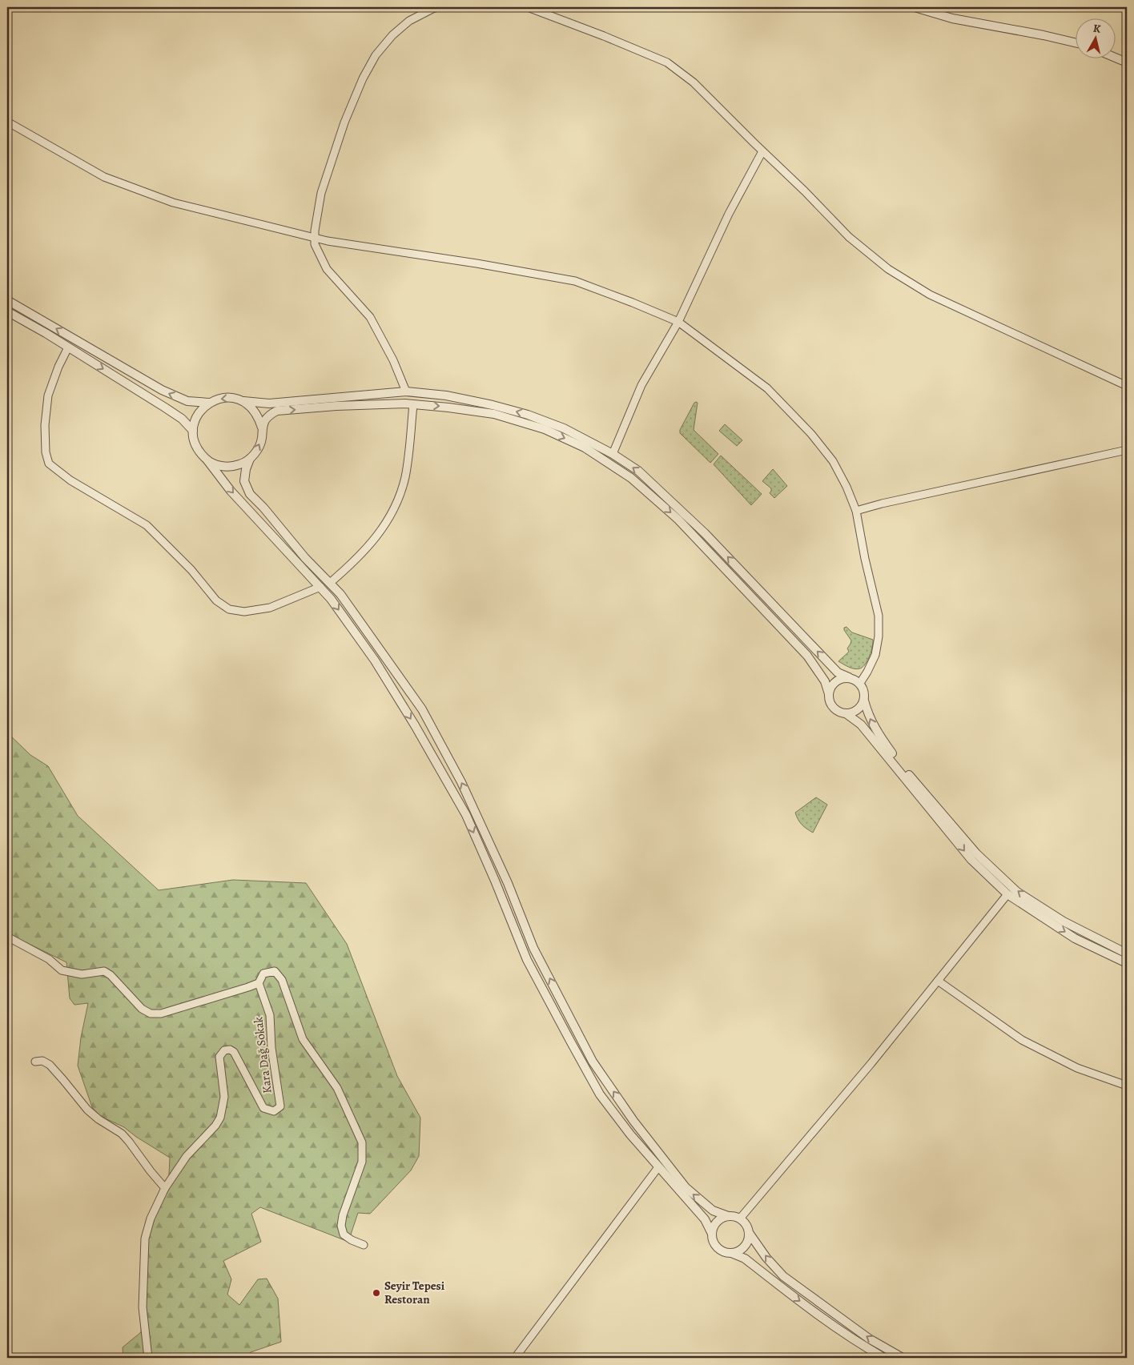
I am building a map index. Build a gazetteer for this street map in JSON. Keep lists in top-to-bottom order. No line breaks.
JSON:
{"streets":{"street":["Kara Dağ Sokak"]},"places":["Seyir Tepesi Restoran"],"north":"top"}
